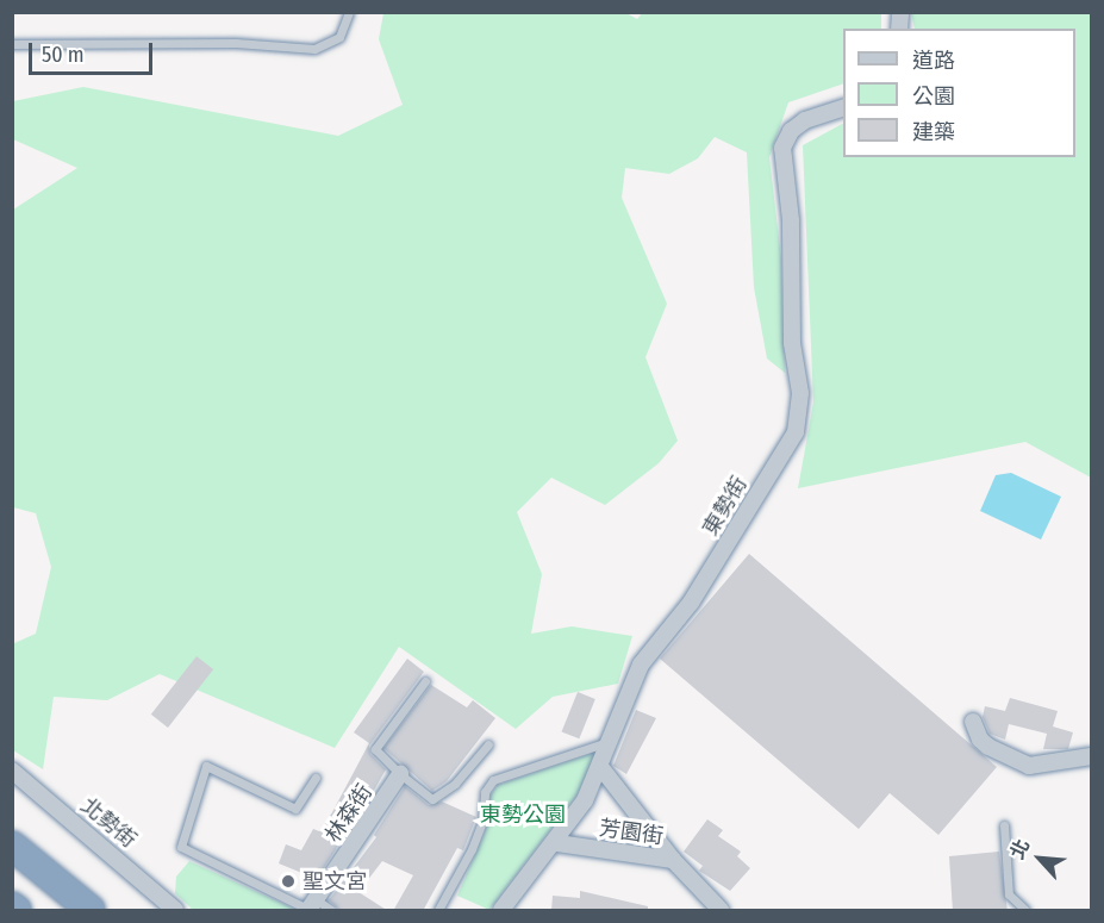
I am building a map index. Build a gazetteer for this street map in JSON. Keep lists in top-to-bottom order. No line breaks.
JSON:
{"streets":{"street":["東勢街","林森街","北勢街","芳園街"]},"crossings":[["東勢街","芳園街"]],"parks":["東勢公園"],"places":["聖文宮"],"legend":["道路","公園","建築"],"scale_bar":"50 m","north":"top left"}
